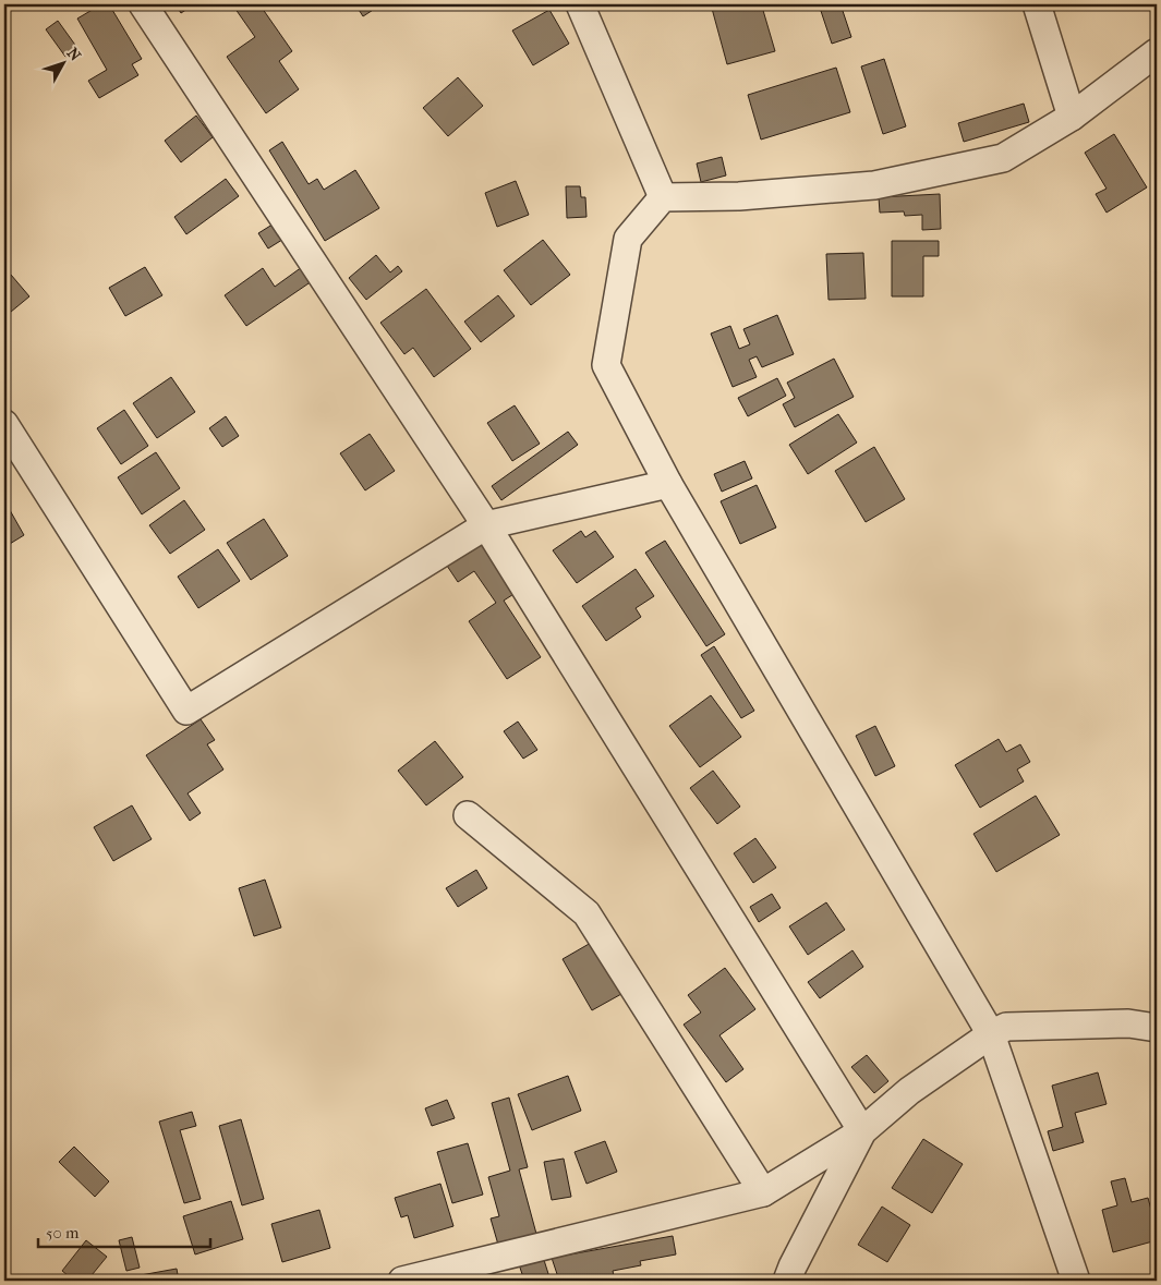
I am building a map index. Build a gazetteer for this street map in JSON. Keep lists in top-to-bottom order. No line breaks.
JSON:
{"scale_bar":"50 m","north":"top right"}
